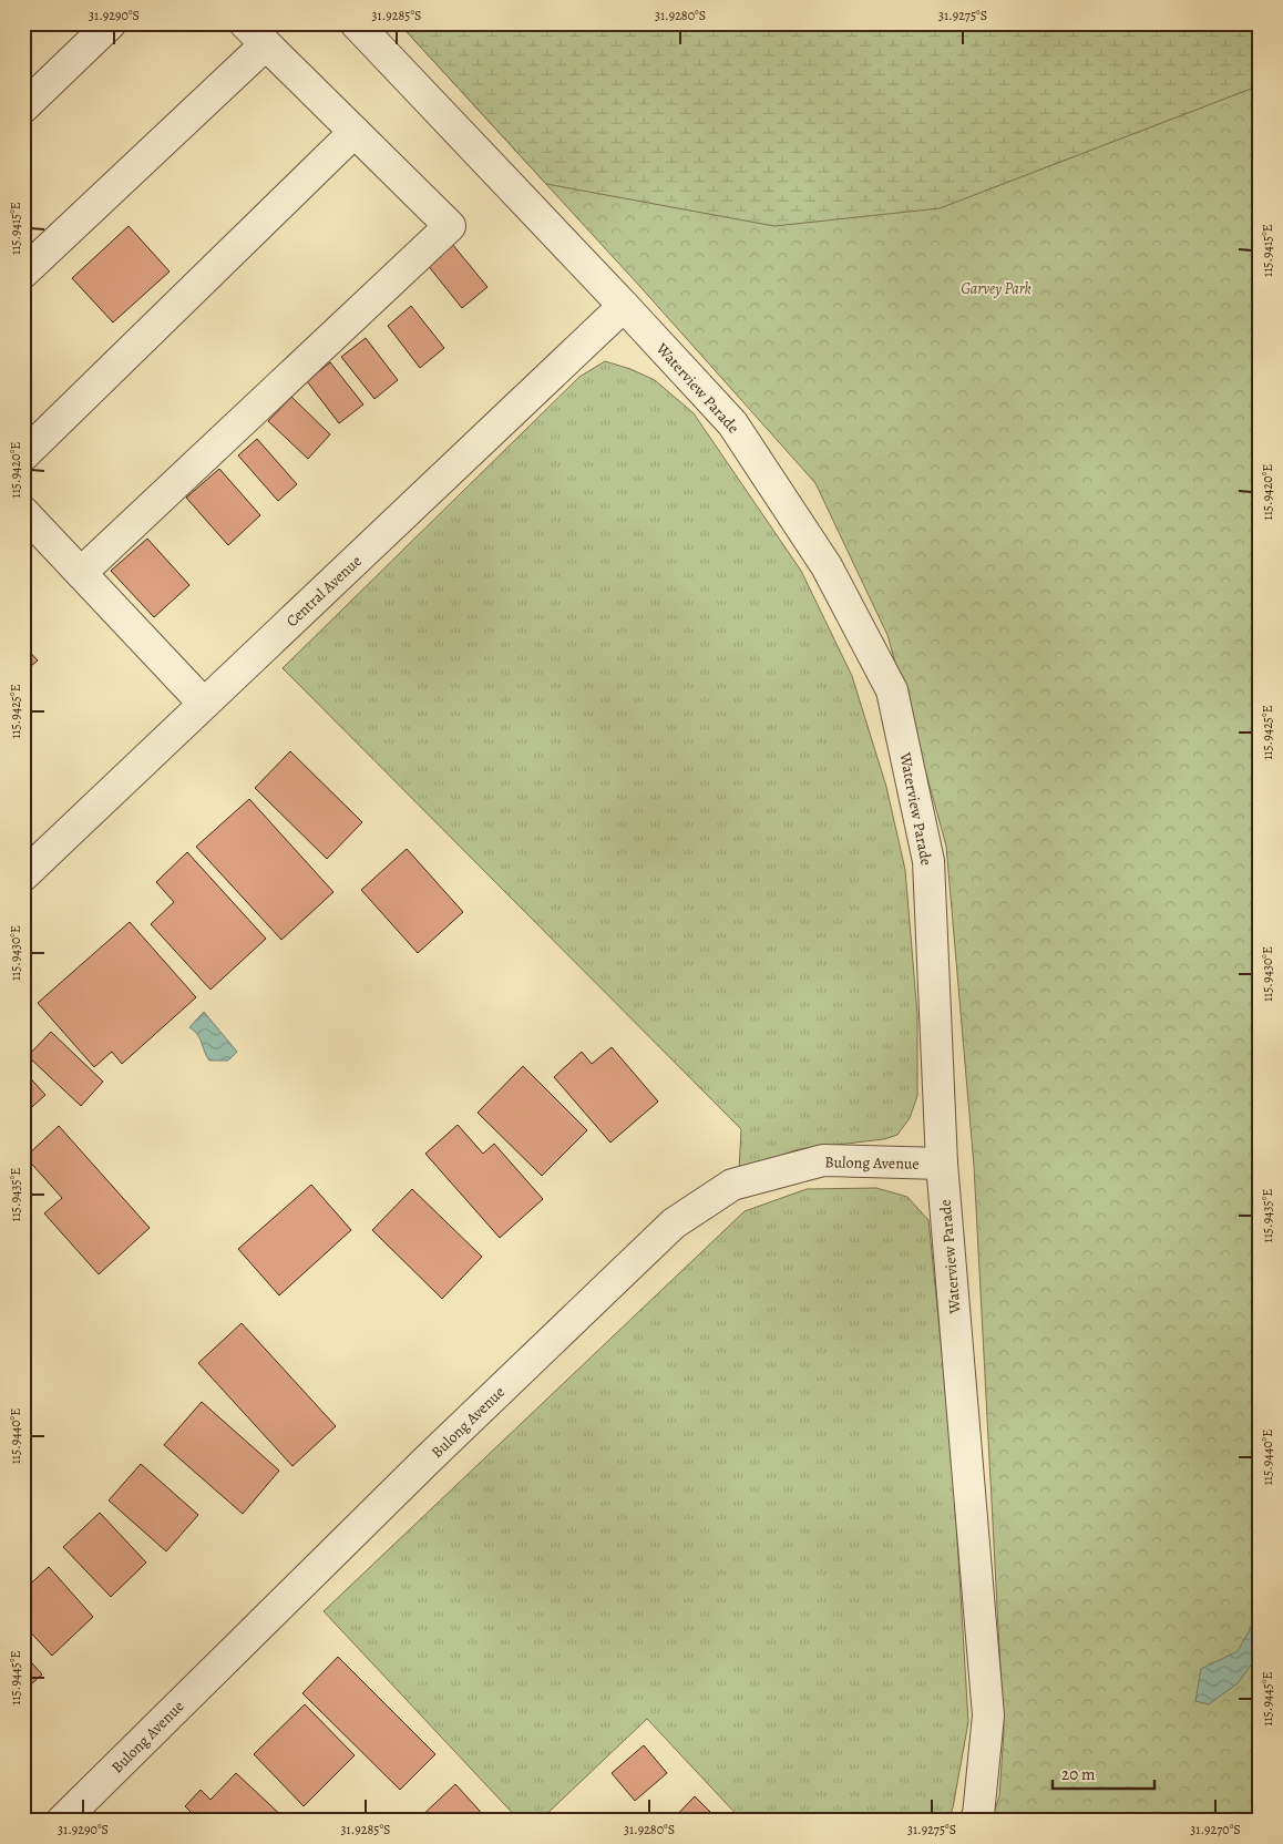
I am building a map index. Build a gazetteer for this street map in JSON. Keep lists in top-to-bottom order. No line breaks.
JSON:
{"streets":{"street":["Waterview Parade","Central Avenue","Bulong Avenue"]},"crossings":[["Waterview Parade","Central Avenue"],["Waterview Parade","Bulong Avenue"]],"parks":["Garvey Park"],"scale_bar":"20 m","coordinates":["31.9290°S","31.9285°S","31.9280°S","31.9275°S","115.9415°E","115.9420°E","115.9425°E","115.9430°E","115.9435°E","115.9440°E","115.9445°E","31.9270°S"]}
